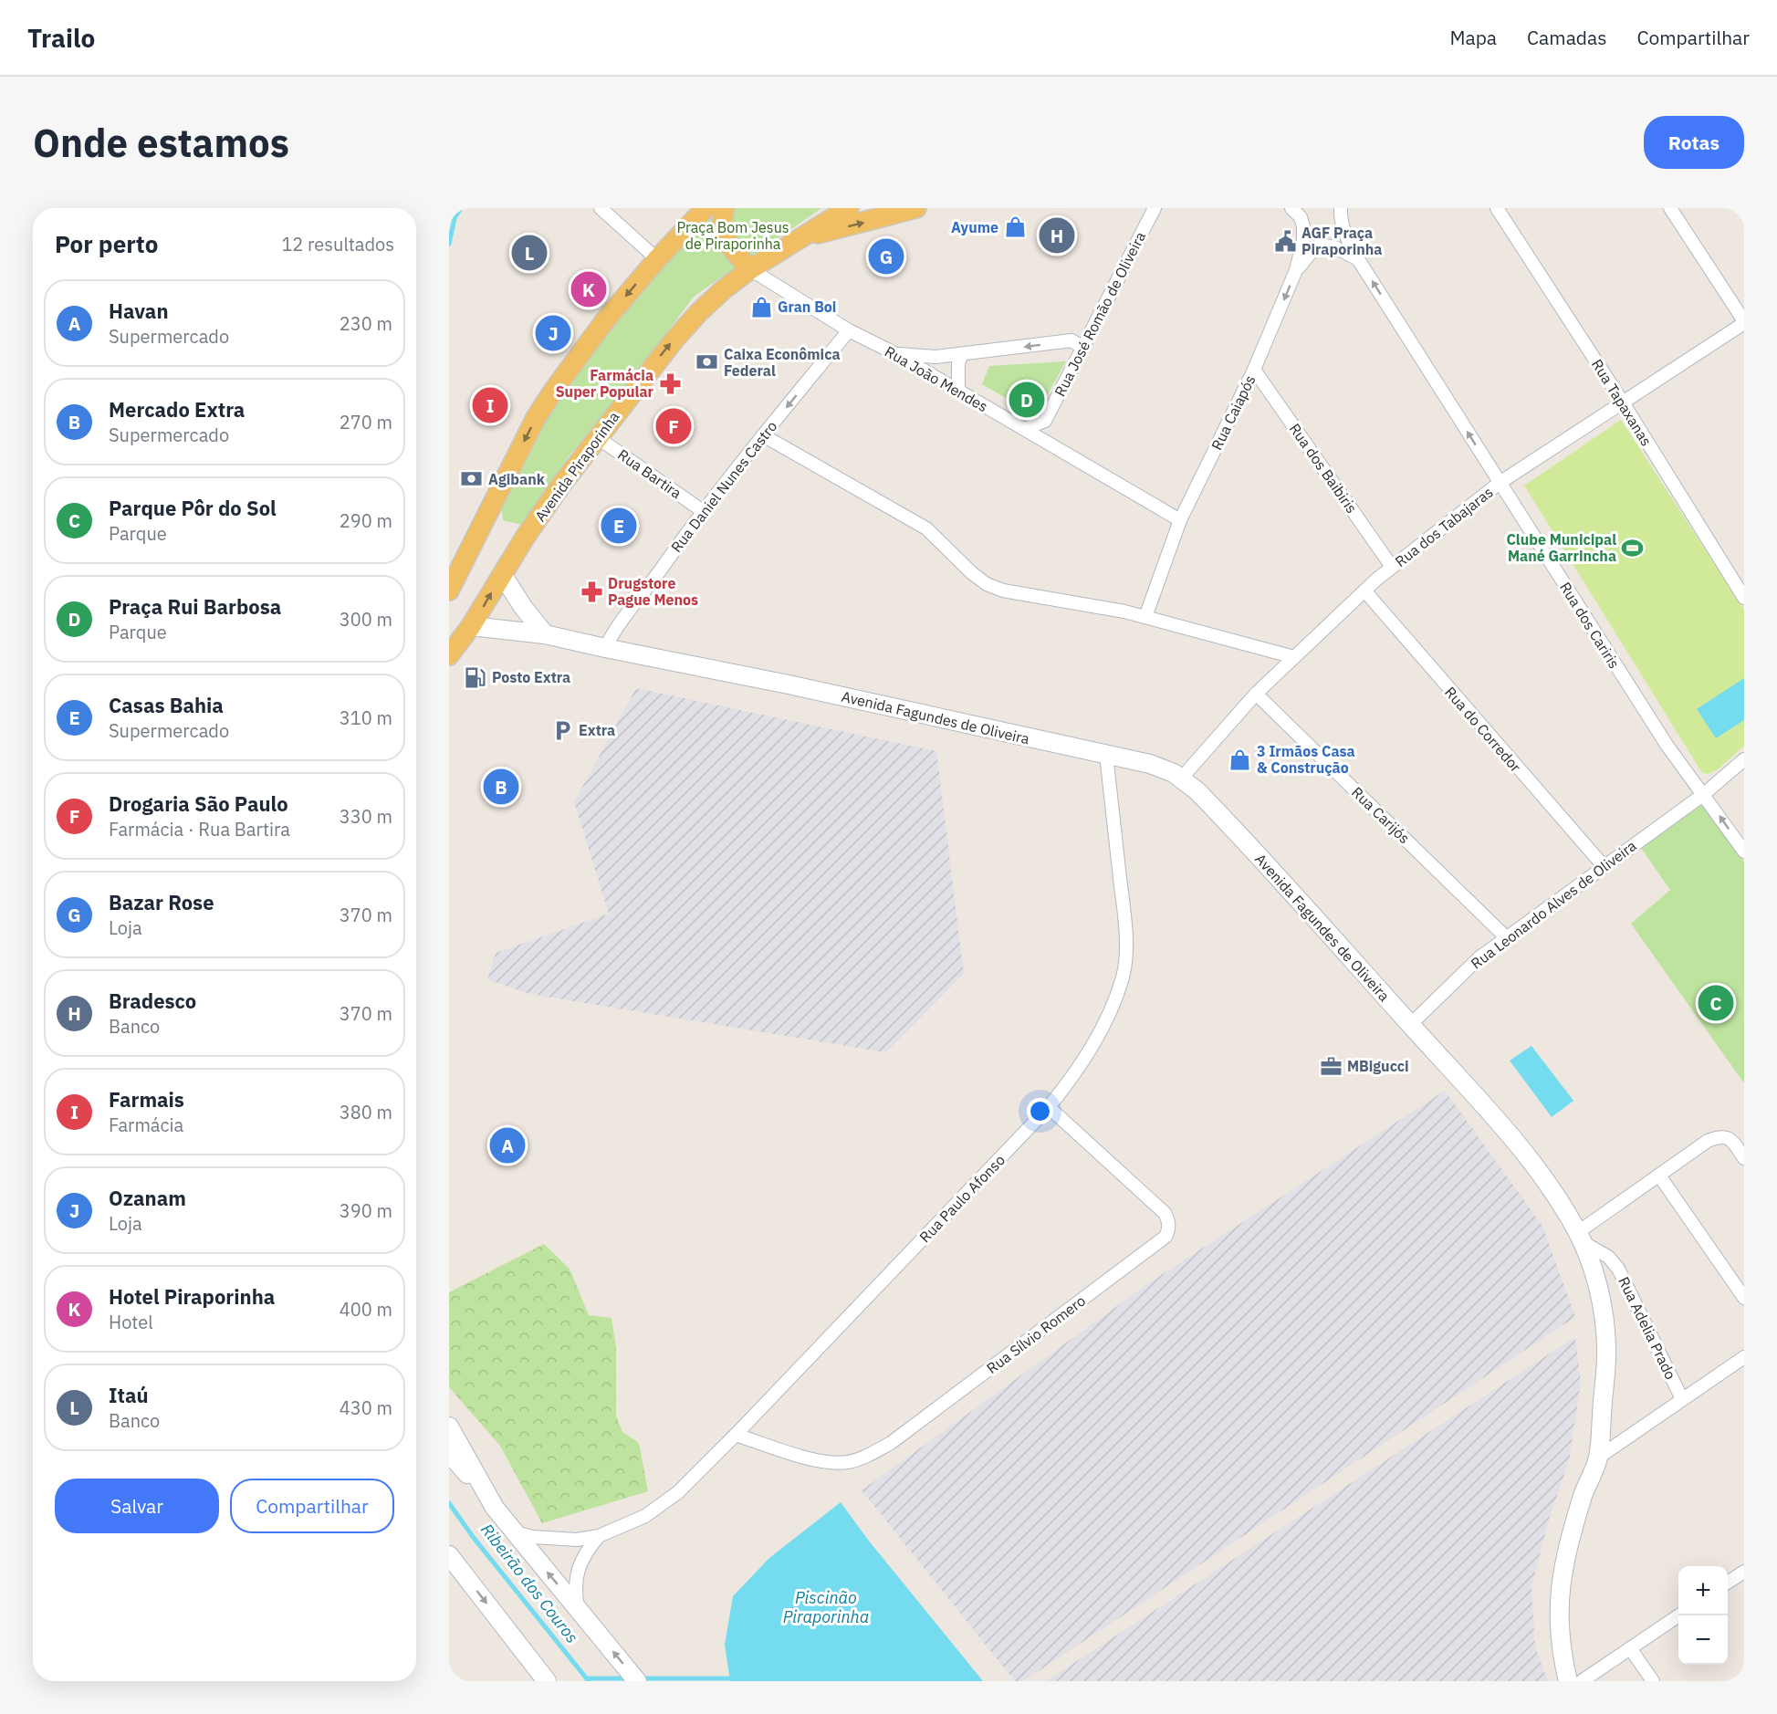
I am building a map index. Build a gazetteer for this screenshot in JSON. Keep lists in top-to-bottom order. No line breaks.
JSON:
{"streets":{"main road":["Avenida Piraporinha","Avenida Fagundes de Oliveira"],"street":["Rua José Romão de Oliveira","Rua João Mendes","Rua Tapaxanas","Rua Caiapós","Rua dos Baibiris","Rua Bartira","Rua Daniel Nunes Castro","Rua dos Tabajaras","Rua dos Cariris","Rua do Corredor","Rua Carijós","Rua Leonardo Alves de Oliveira","Rua Paulo Afonso","Rua Adelia Prado","Rua Sílvio Romero"]},"crossings":[["Rua João Mendes","Rua Caiapós"],["Rua João Mendes","Avenida Piraporinha"],["Rua João Mendes","Rua Daniel Nunes Castro"],["Rua Tapaxanas","Rua dos Tabajaras"],["Rua Caiapós","Rua dos Baibiris"],["Avenida Piraporinha","Rua Bartira"],["Avenida Piraporinha","Avenida Fagundes de Oliveira"],["Rua dos Baibiris","Rua dos Tabajaras"],["Rua Bartira","Rua Daniel Nunes Castro"],["Rua Daniel Nunes Castro","Avenida Fagundes de Oliveira"],["Rua dos Tabajaras","Rua dos Cariris"],["Rua dos Tabajaras","Avenida Fagundes de Oliveira"],["Rua dos Tabajaras","Rua do Corredor"],["Rua dos Tabajaras","Rua Carijós"],["Rua dos Cariris","Rua Leonardo Alves de Oliveira"],["Avenida Fagundes de Oliveira","Rua Leonardo Alves de Oliveira"],["Avenida Fagundes de Oliveira","Rua Paulo Afonso"],["Avenida Fagundes de Oliveira","Rua Adelia Prado"],["Rua do Corredor","Rua Leonardo Alves de Oliveira"],["Rua Carijós","Rua Leonardo Alves de Oliveira"],["Rua Paulo Afonso","Rua Sílvio Romero"]],"one_way":["Rua dos Cariris"],"water":["Ribeirão dos Couros","Piscinão Piraporinha"],"parks":["Praça Bom Jesus de Piraporinha"],"places":{"shop":["Ayume","Gran Boi","3 Irmãos Casa & Construção"],"public building":["AGF Praça Piraporinha"],"bank":["Caixa Econômica Federal","Agibank"],"pharmacy":["Farmácia Super Popular","Drugstore Pague Menos"],"sports":["Clube Municipal Mané Garrincha"],"fuel station":["Posto Extra"],"parking":["Extra"],"office":["MBigucci"]},"page":{"header":"Trailo","nav":["Mapa","Camadas","Compartilhar"],"buttons":["Rotas",["Salvar","Compartilhar"]],"title":"Onde estamos","heading":["Por perto","12 resultados"],"pins":["H","L","G","K","J","D","I","F","E","B","C","A"],"list":[{"mark":"A","name":"Havan","note":"Supermercado","value":"230 m"},{"mark":"B","name":"Mercado Extra","note":"Supermercado","value":"270 m"},{"mark":"C","name":"Parque Pôr do Sol","note":"Parque","value":"290 m"},{"mark":"D","name":"Praça Rui Barbosa","note":"Parque","value":"300 m"},{"mark":"E","name":"Casas Bahia","note":"Supermercado","value":"310 m"},{"mark":"F","name":"Drogaria São Paulo","note":"Farmácia · Rua Bartira","value":"330 m"},{"mark":"G","name":"Bazar Rose","note":"Loja","value":"370 m"},{"mark":"H","name":"Bradesco","note":"Banco","value":"370 m"},{"mark":"I","name":"Farmais","note":"Farmácia","value":"380 m"},{"mark":"J","name":"Ozanam","note":"Loja","value":"390 m"},{"mark":"K","name":"Hotel Piraporinha","note":"Hotel","value":"400 m"},{"mark":"L","name":"Itaú","note":"Banco","value":"430 m"}],"map_buttons":["+","−"]}}
